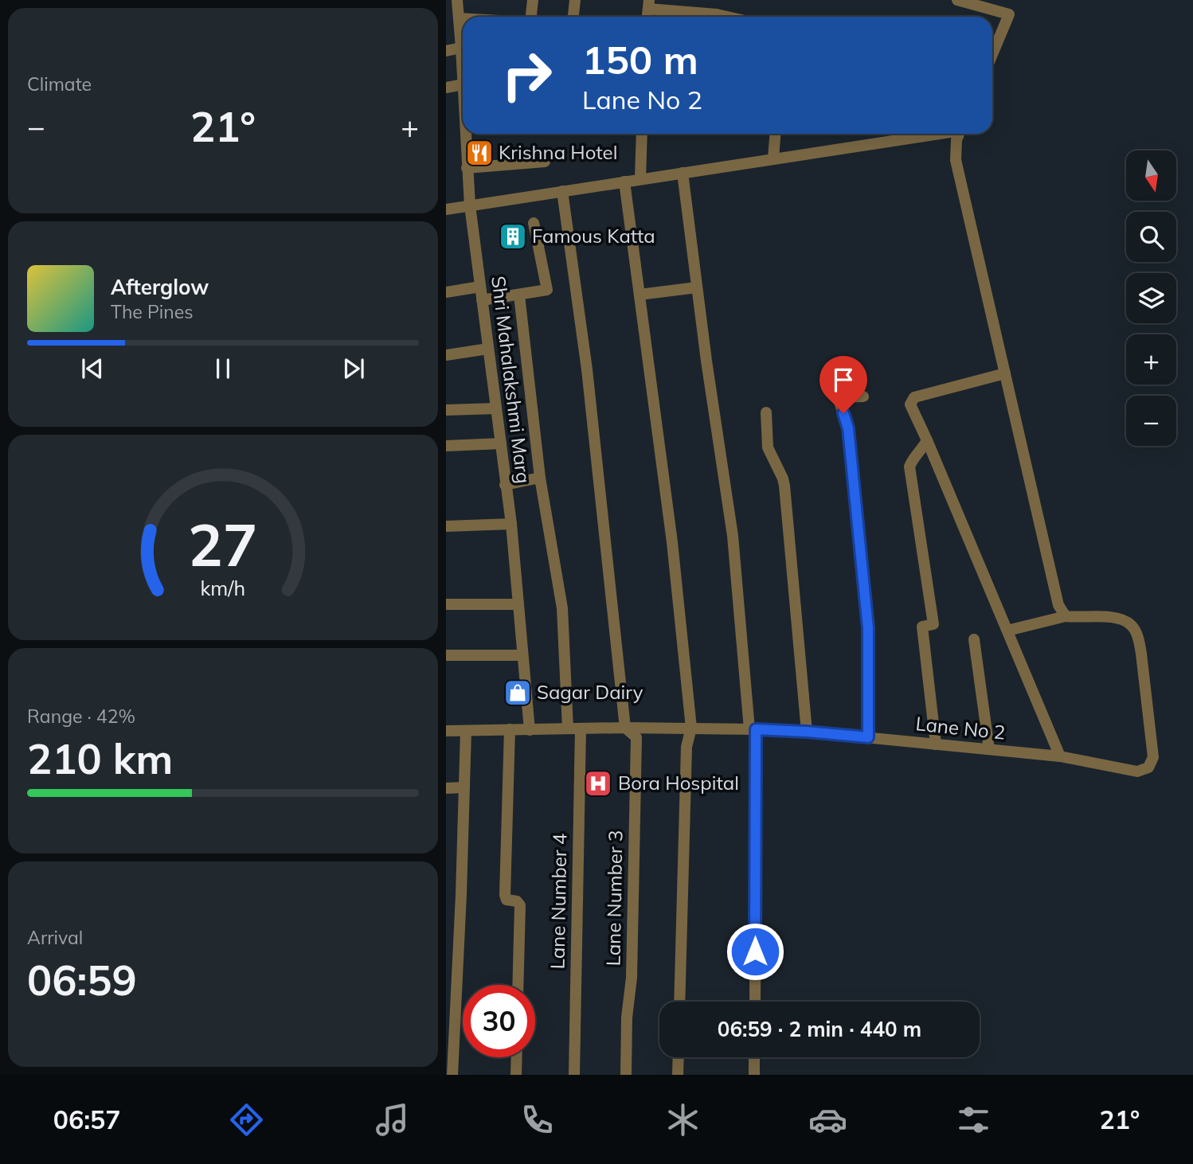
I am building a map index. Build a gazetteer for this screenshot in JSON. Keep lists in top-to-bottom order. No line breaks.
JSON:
{"streets":{"street":["Shri Mahalakshmi Marg","Lane No 2","Lane Number 3","Lane Number 4"]},"crossings":[["Shri Mahalakshmi Marg","Lane No 2"],["Lane No 2","Lane Number 3"],["Lane No 2","Lane Number 4"]],"places":{"restaurant":["Krishna Hotel"],"building":["Famous Katta"],"shop":["Sagar Dairy"],"hospital":["Bora Hospital"]},"north":"bottom","page":{"tile":["Climate",["Range · 42%","210 km"],["Arrival","06:59"]],"turn":["150 m","Lane No 2"],"heat":["−","21°","+"],"map_buttons":["+","−"],"song":["Afterglow","The Pines"],"limit":"30","trip":"06:59 · 2 min · 440 m","tabs":["06:57","21°"],"gauge":["27","km/h"]}}
